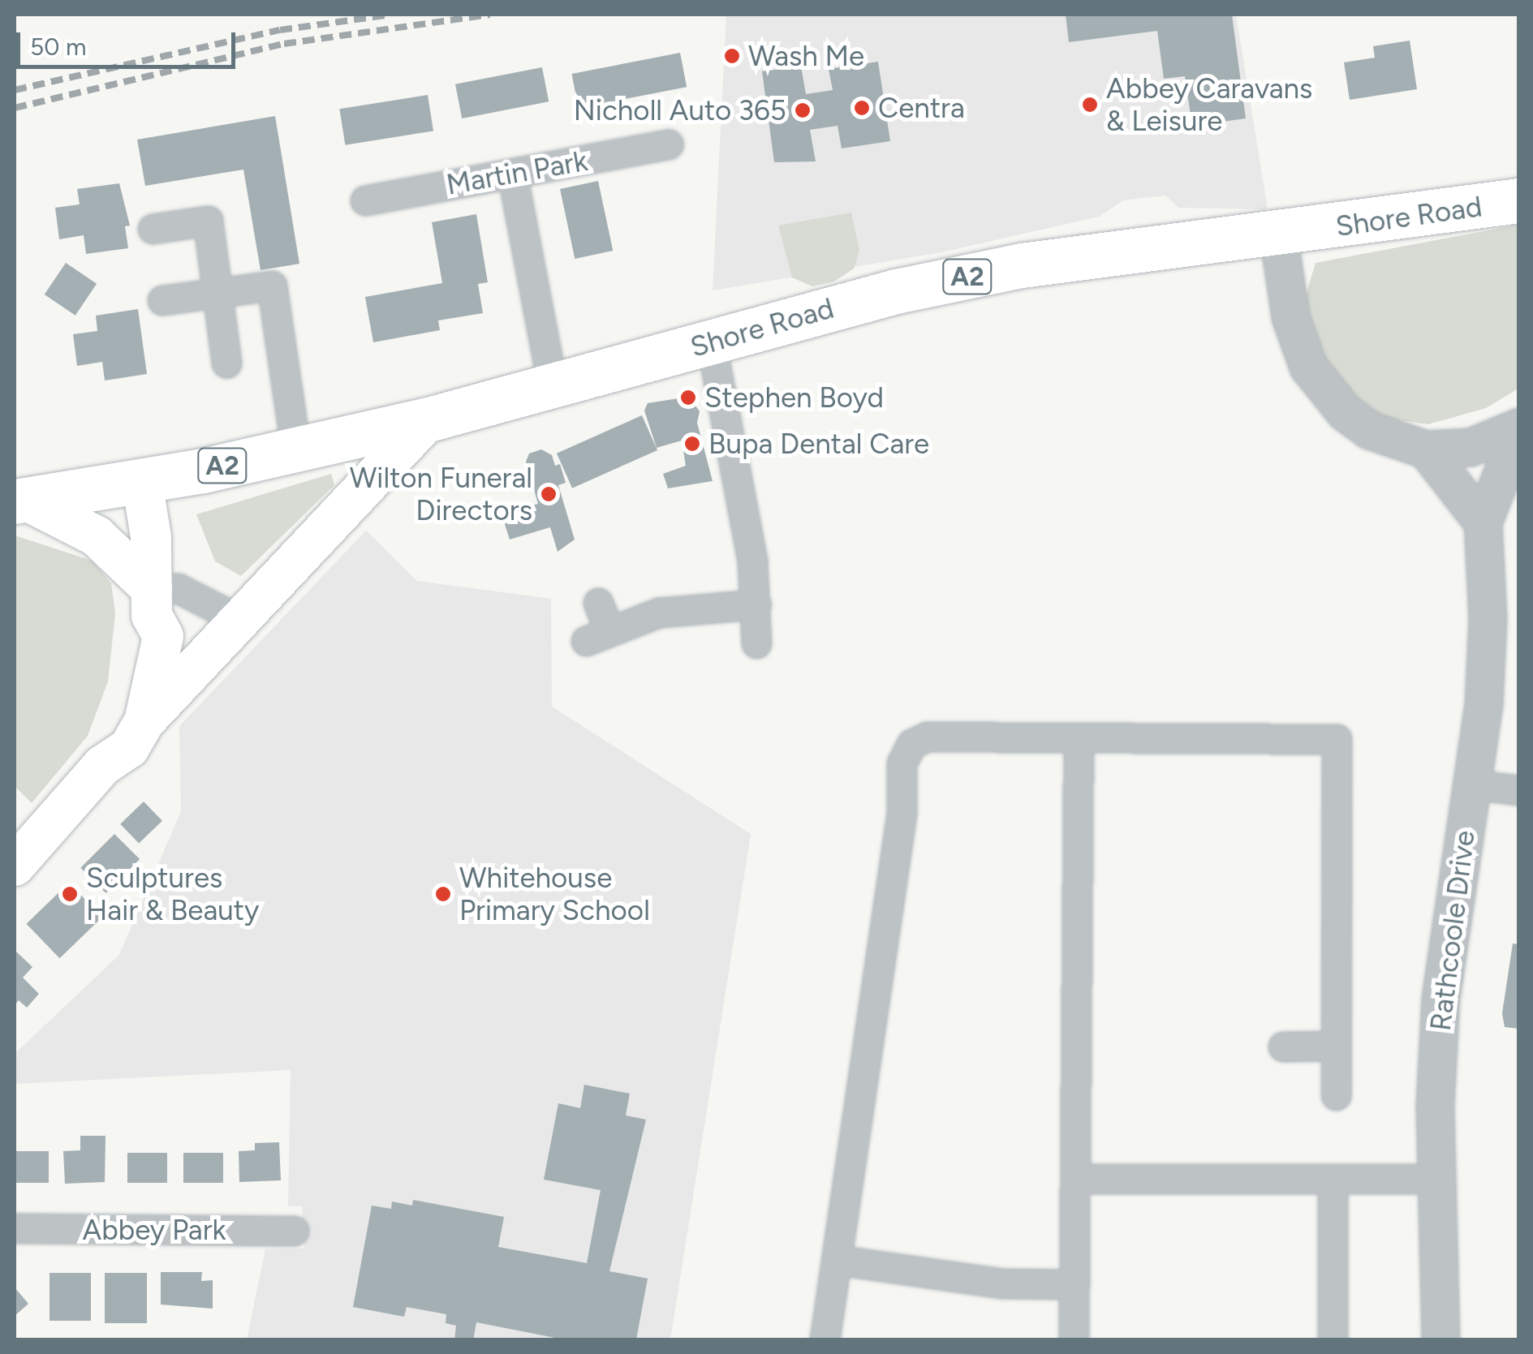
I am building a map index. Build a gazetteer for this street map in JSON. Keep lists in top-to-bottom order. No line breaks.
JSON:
{"streets":{"main road":["Shore Road","A2"],"street":["Martin Park","Rathcoole Drive","Abbey Park"]},"crossings":[["Shore Road","Rathcoole Drive"]],"places":["Wash Me","Abbey Caravans & Leisure","Centra","Nicholl Auto 365","Stephen Boyd","Bupa Dental Care","Wilton Funeral Directors","Sculptures Hair & Beauty","Whitehouse Primary School"],"scale_bar":"50 m"}
